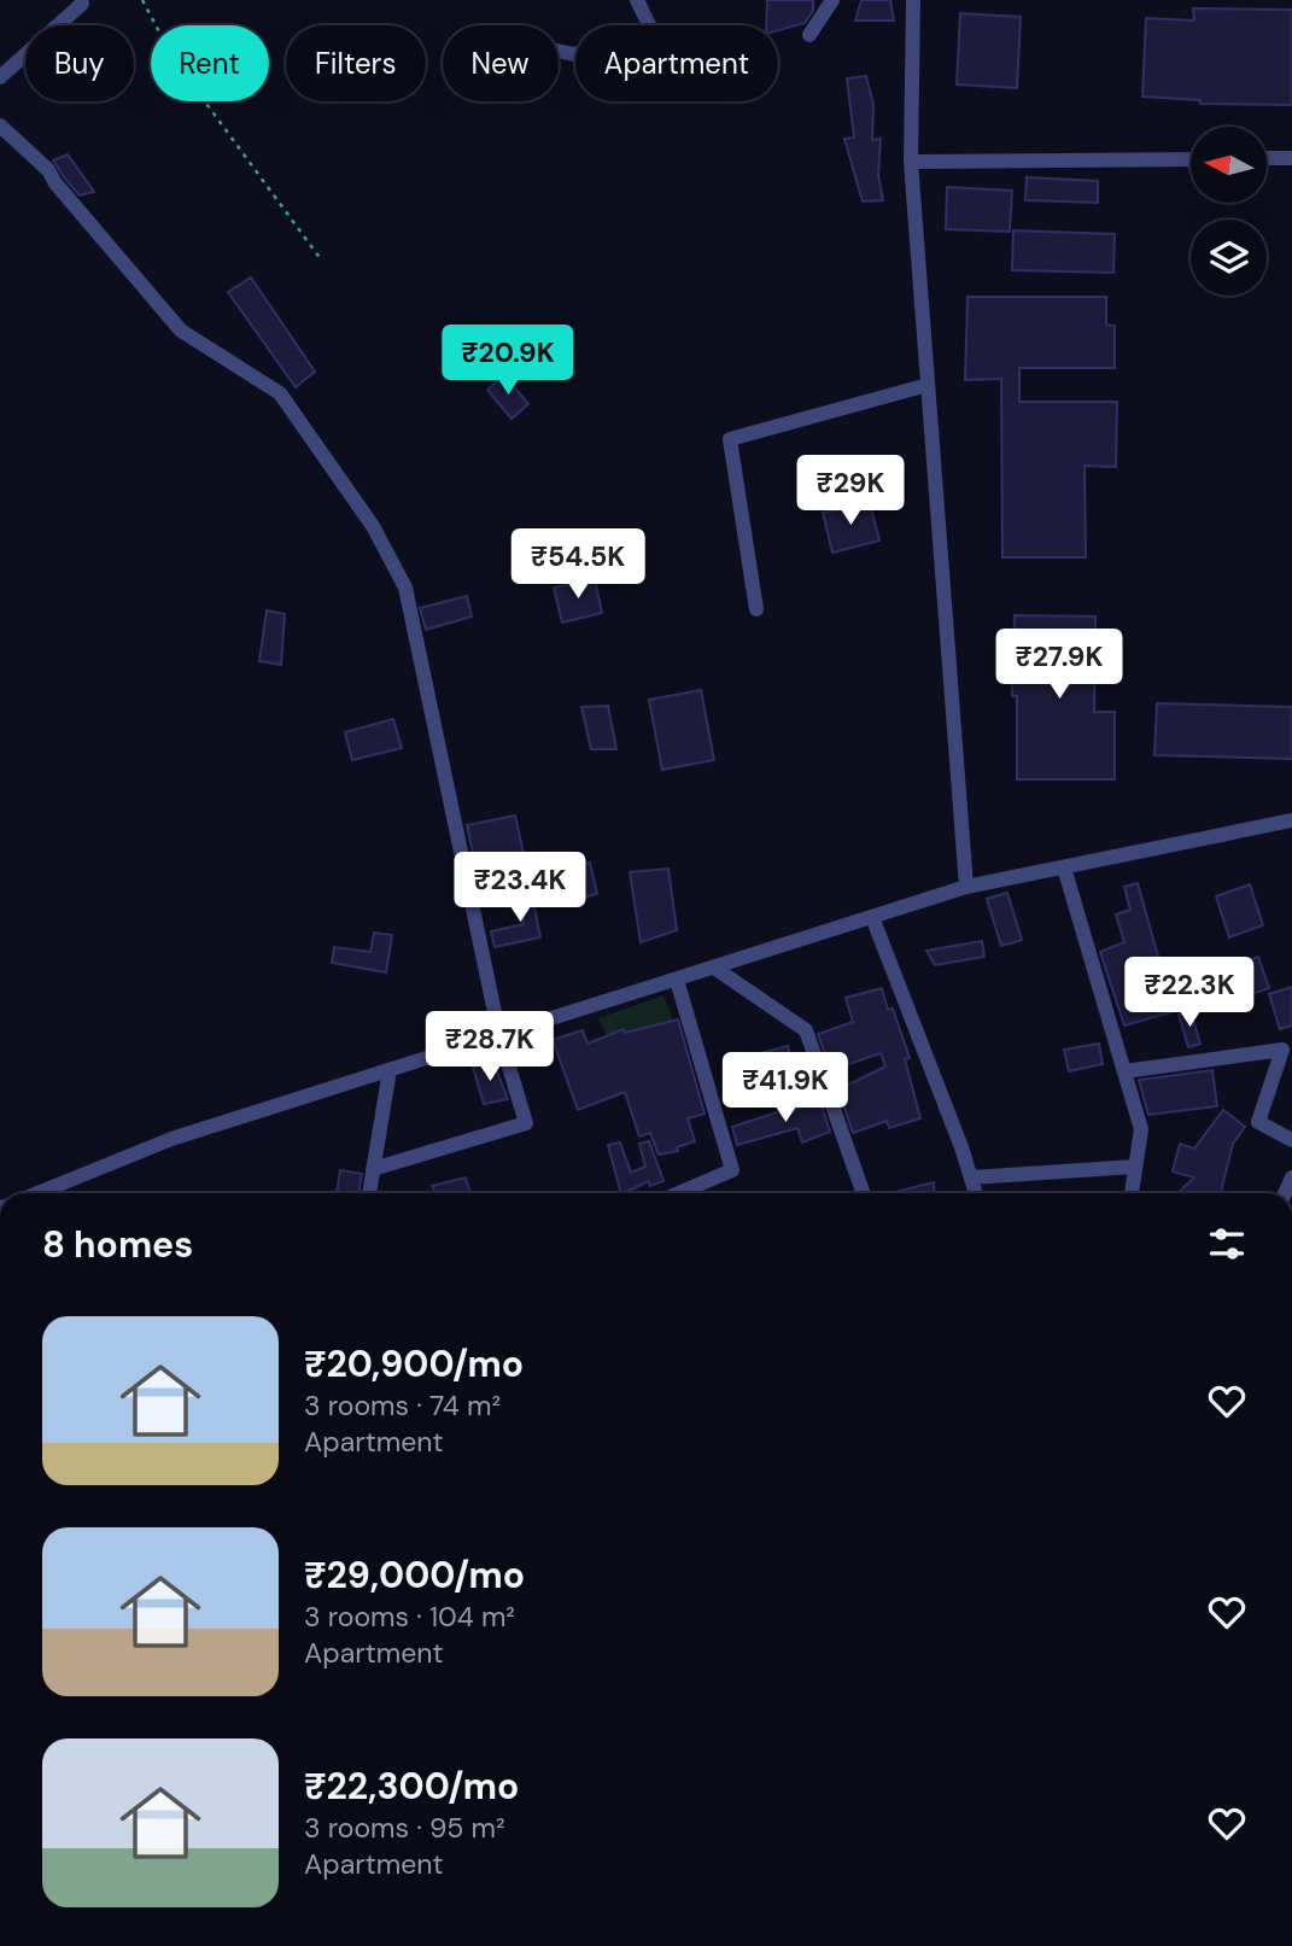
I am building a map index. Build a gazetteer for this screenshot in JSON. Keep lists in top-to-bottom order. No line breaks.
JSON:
{"north":"left","page":{"chip":["Buy","Rent","Filters","New","Apartment"],"price":["₹20.9K","₹29K","₹54.5K","₹27.9K","₹23.4K","₹22.3K","₹28.7K","₹41.9K"],"heading":"8 homes","list":[{"name":"₹20,900/mo","note":"3 rooms · 74 m² · Apartment"},{"name":"₹29,000/mo","note":"3 rooms · 104 m² · Apartment"},{"name":"₹22,300/mo","note":"3 rooms · 95 m² · Apartment"}]}}
